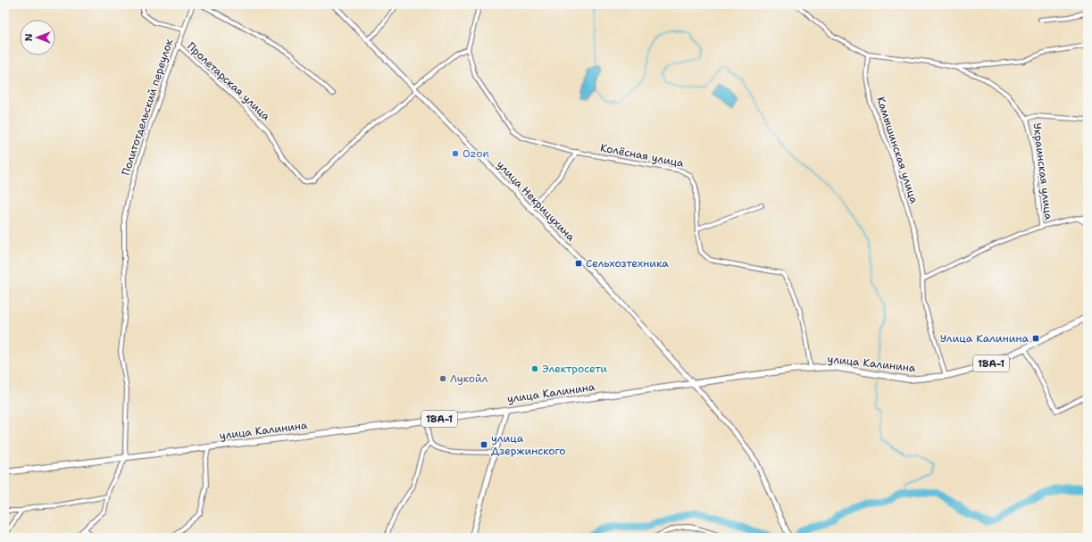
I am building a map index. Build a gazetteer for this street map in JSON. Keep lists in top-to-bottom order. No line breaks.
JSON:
{"streets":{"main road":["улица Калинина","18А-1"],"street":["Пролетарская улица","Политотдельский переулок","Камышинская улица","Колёсная улица","Украинская улица","улица Некрицухина"]},"crossings":[["Пролетарская улица","Политотдельский переулок"],["Пролетарская улица","улица Некрицухина"],["Политотдельский переулок","улица Калинина"],["Камышинская улица","Украинская улица"],["Камышинская улица","улица Калинина"],["Колёсная улица","улица Калинина"],["улица Некрицухина","улица Калинина"]],"places":{"other":["Ozon","Электросети","Лукойл"],"transit":["Сельхозтехника","Улица Калинина","улица Дзержинского"]},"north":"left"}
